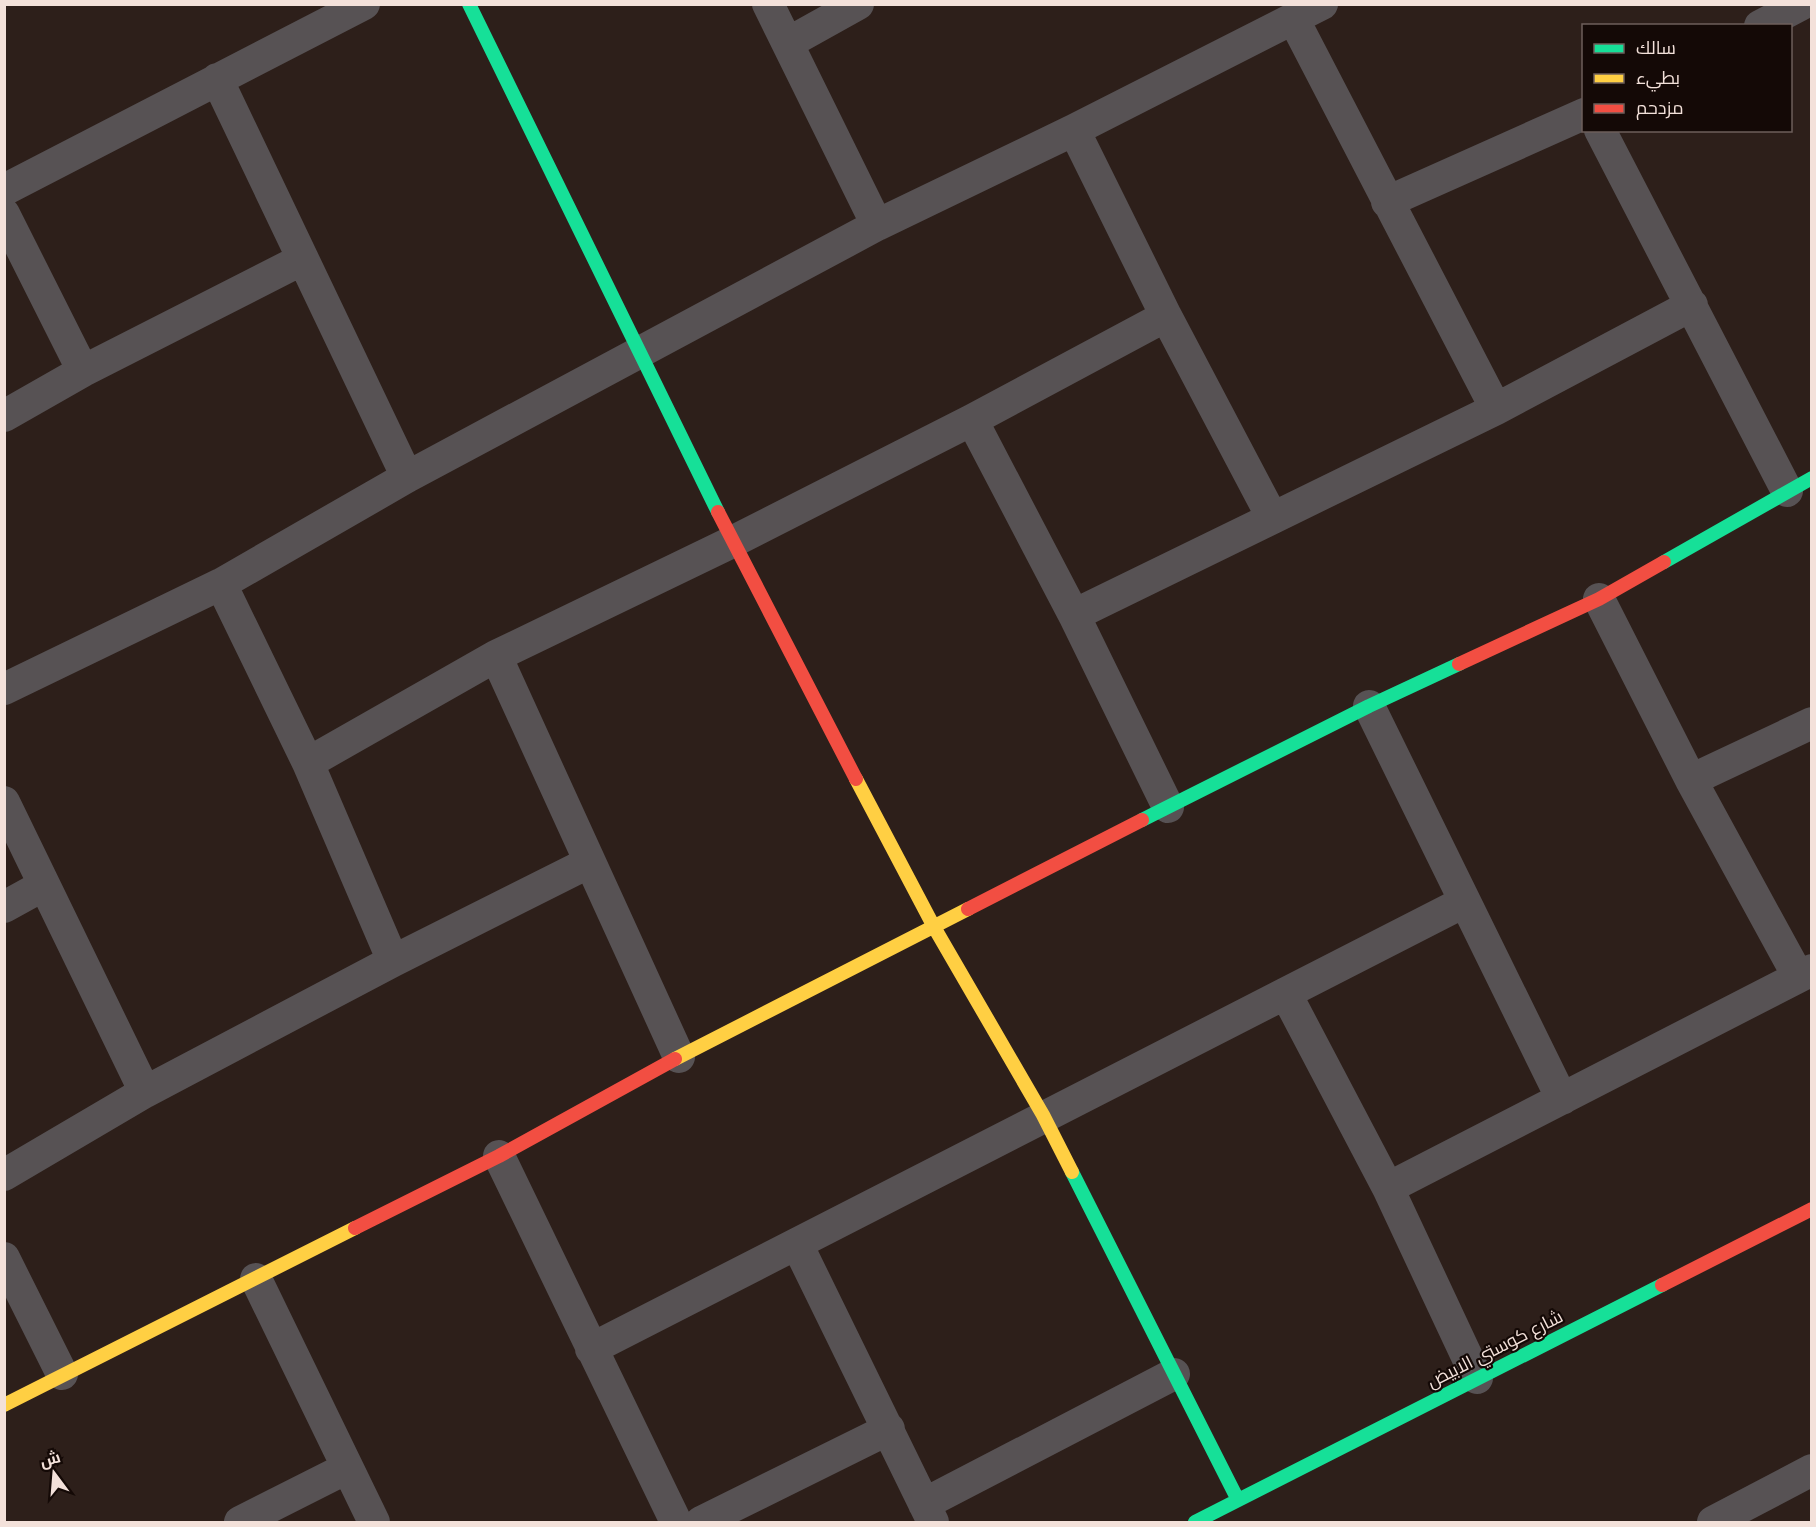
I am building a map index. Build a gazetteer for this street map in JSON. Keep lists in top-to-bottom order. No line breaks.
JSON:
{"streets":{"main road":["شارع كوستي الابيض"]},"legend":["سالك","بطيء","مزدحم"],"north":"top"}
